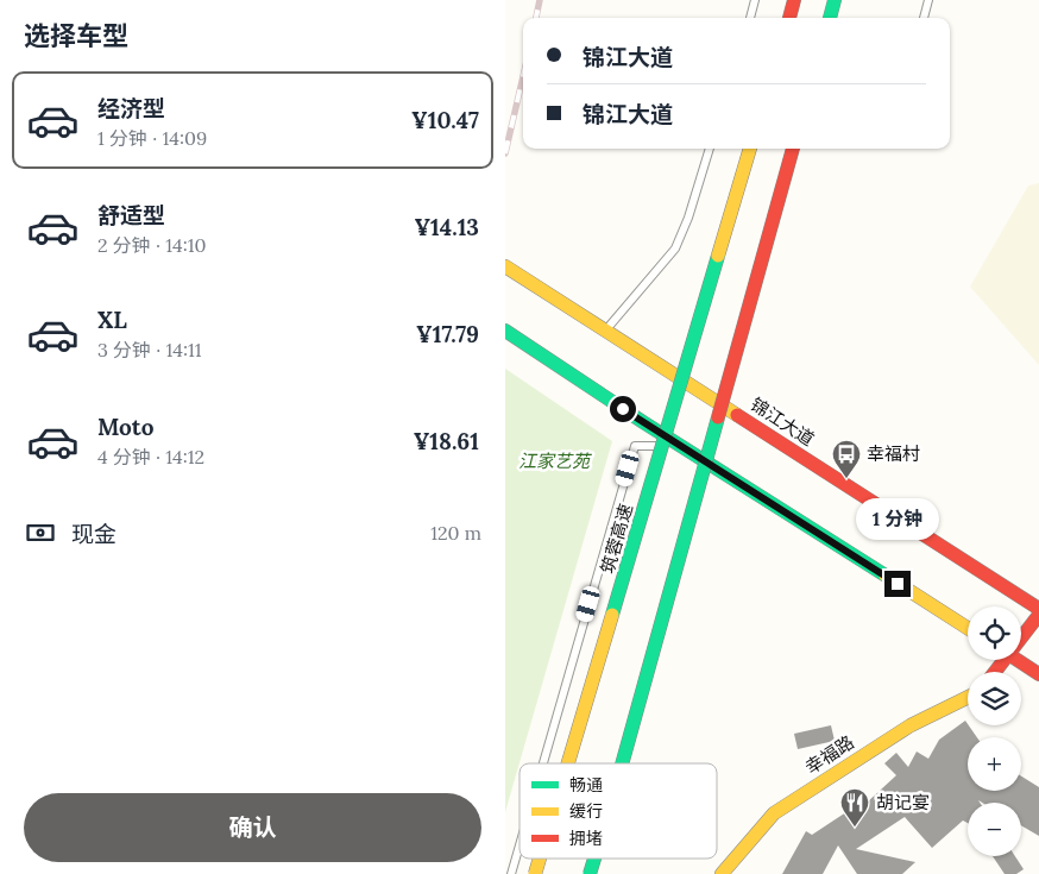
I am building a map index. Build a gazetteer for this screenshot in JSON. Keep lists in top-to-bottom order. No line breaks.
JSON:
{"streets":{"main road":["锦江大道","筑蓉高速","幸福路"]},"parks":["江家艺苑"],"places":{"bus stop":["幸福村"],"restaurant":["胡记宴"]},"legend":["畅通","缓行","拥堵"],"page":{"heading":"选择车型","banner":["锦江大道","锦江大道"],"list":[{"name":"经济型","note":"1 分钟 · 14:09","value":"¥10.47"},{"name":"舒适型","note":"2 分钟 · 14:10","value":"¥14.13"},{"name":"XL","note":"3 分钟 · 14:11","value":"¥17.79"},{"name":"Moto","note":"4 分钟 · 14:12","value":"¥18.61"}],"bubble":"1 分钟","pay":["现金","120 m"],"map_buttons":["+","−"],"buttons":"确认"}}
